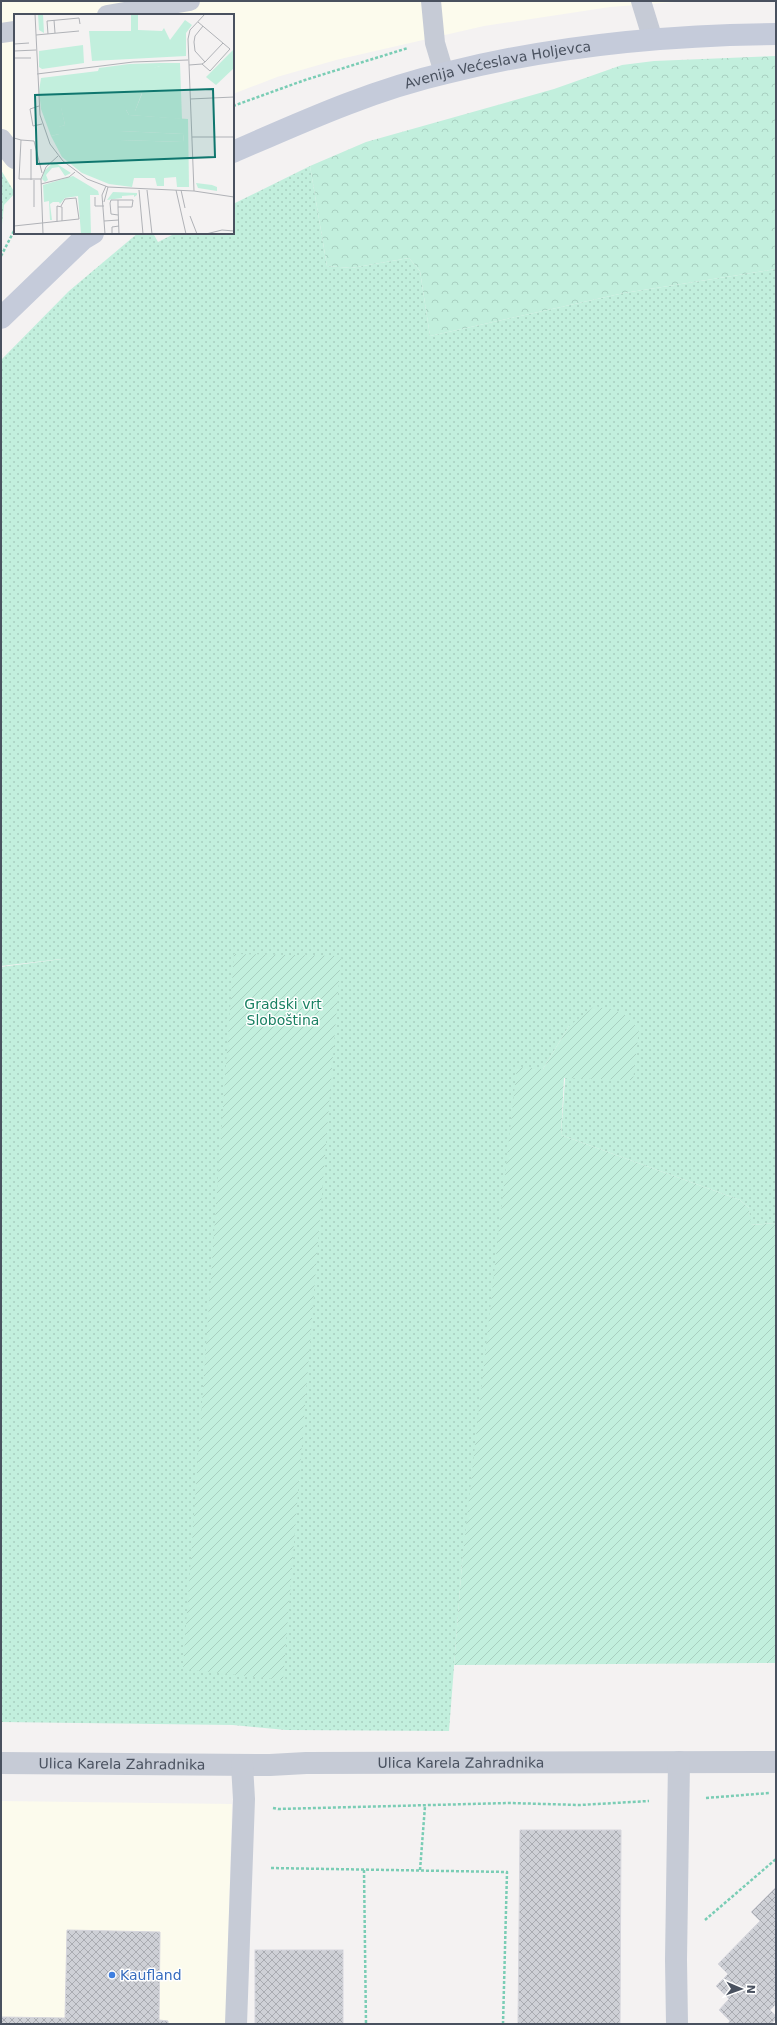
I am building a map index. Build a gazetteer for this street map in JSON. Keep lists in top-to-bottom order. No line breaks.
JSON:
{"streets":{"street":["Avenija Većeslava Holjevca","Ulica Karela Zahradnika"]},"parks":["Gradski vrt Sloboština"],"places":["Kaufland"],"north":"right"}
